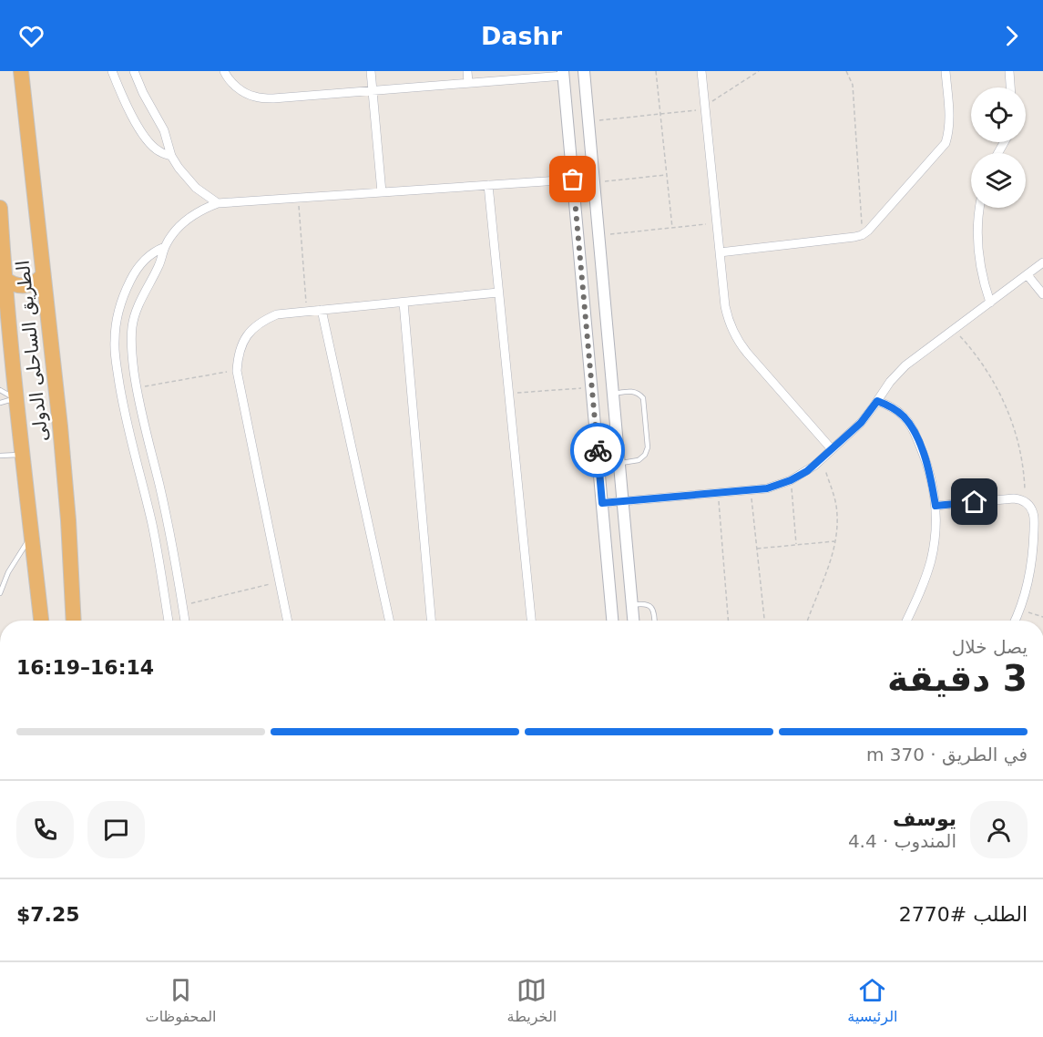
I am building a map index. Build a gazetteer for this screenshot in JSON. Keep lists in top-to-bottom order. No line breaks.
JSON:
{"streets":{"highway":["الطريق الساحلى الدولى"]},"page":{"header":"Dashr","heading":["3 دقيقة","يصل خلال","16:14–16:19"],"panel":["يوسف","المندوب · 4.4","الطلب #2770","$7.25"],"bar":"في الطريق · 370 m","tabs":["الرئيسية","الخريطة","المحفوظات"]}}
